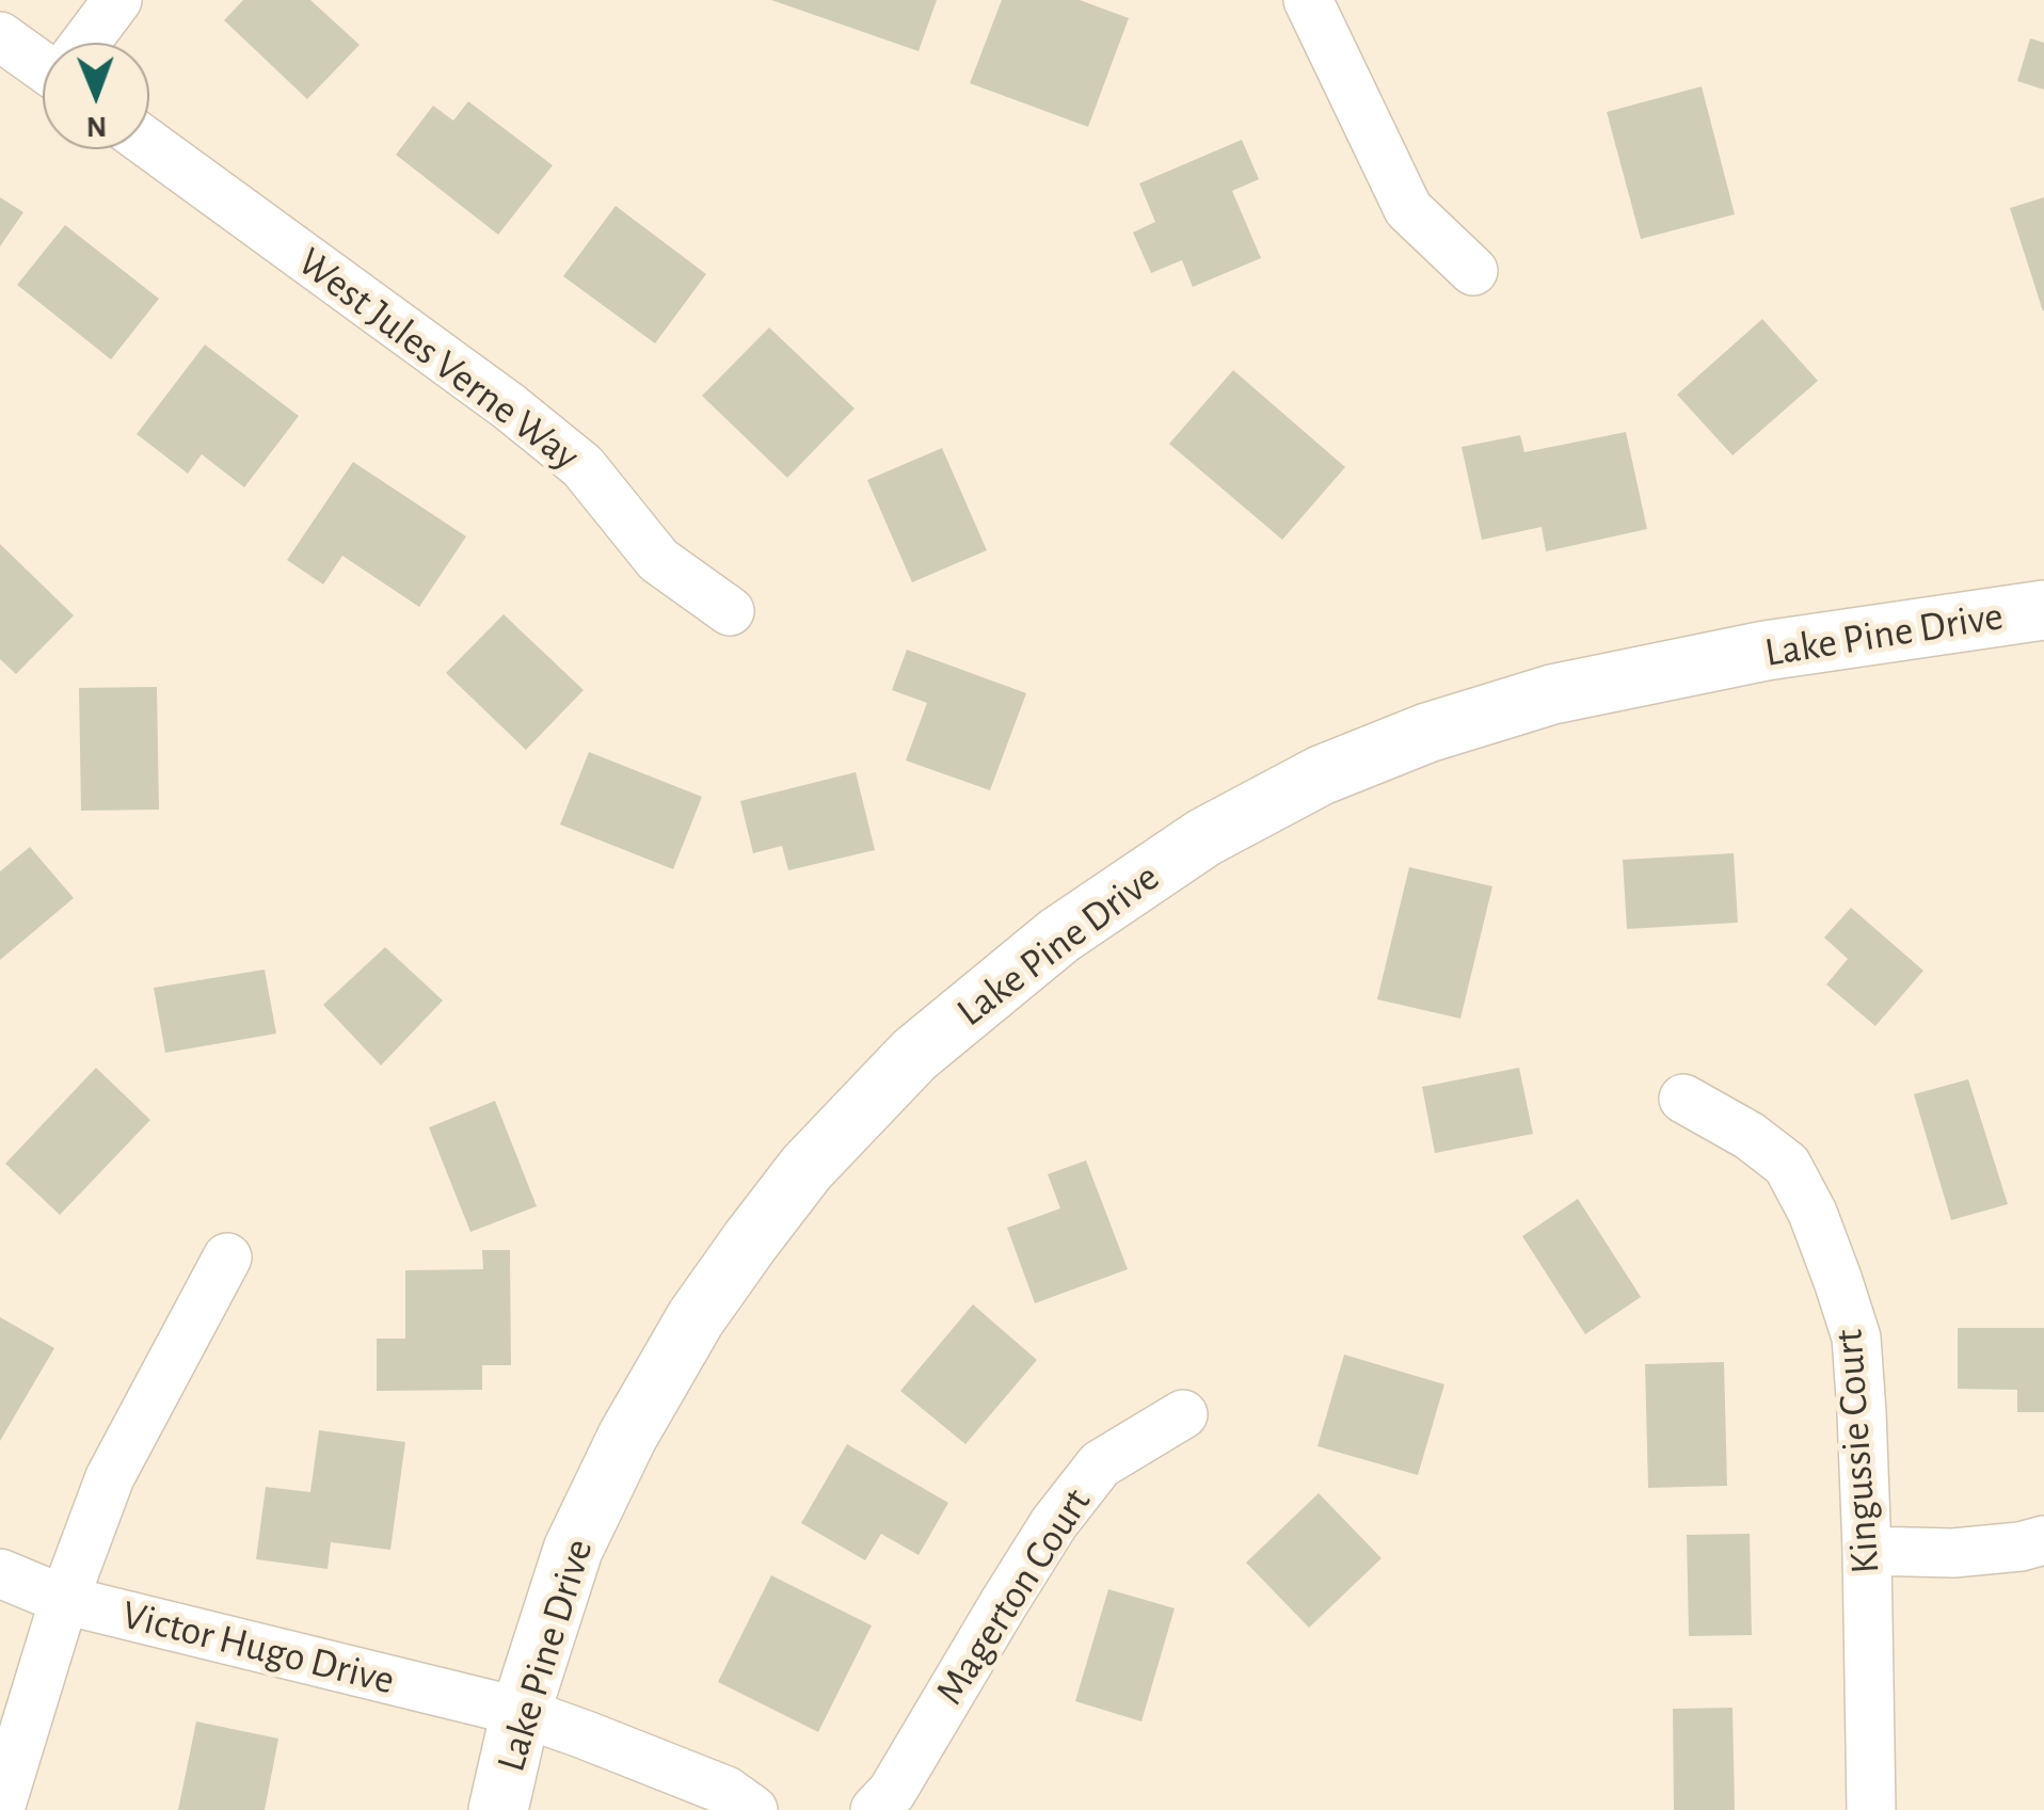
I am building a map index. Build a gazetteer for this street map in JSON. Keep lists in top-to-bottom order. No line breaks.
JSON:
{"streets":{"main road":["Lake Pine Drive"],"street":["West Jules Verne Way","Kingussie Court","Magerton Court","Victor Hugo Drive"]},"crossings":[["Lake Pine Drive","Victor Hugo Drive"]],"north":"bottom"}
